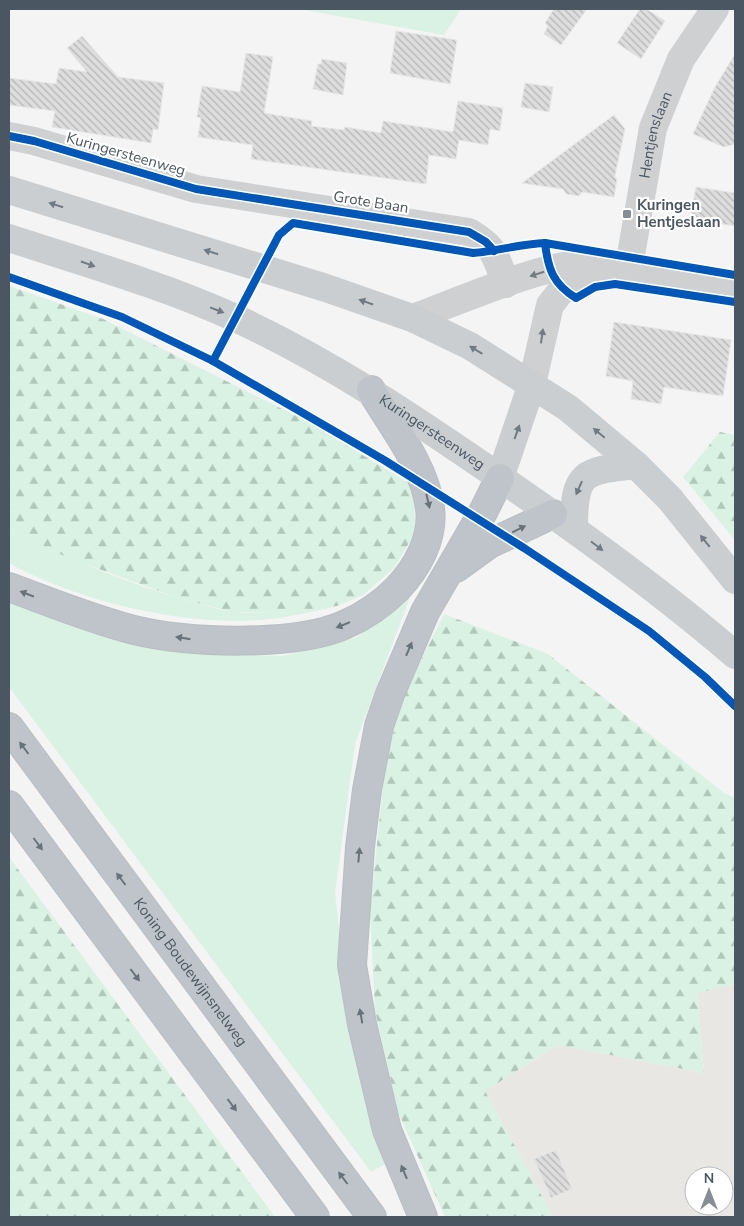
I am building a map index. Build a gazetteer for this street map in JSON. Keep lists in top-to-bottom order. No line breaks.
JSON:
{"streets":{"highway":["Koning Boudewijnsnelweg"],"main road":["Kuringersteenweg"],"street":["Hentjenslaan","Grote Baan"]},"crossings":[["Kuringersteenweg","Grote Baan"]],"places":{"transit":["Kuringen Hentjeslaan"]},"north":"top"}
